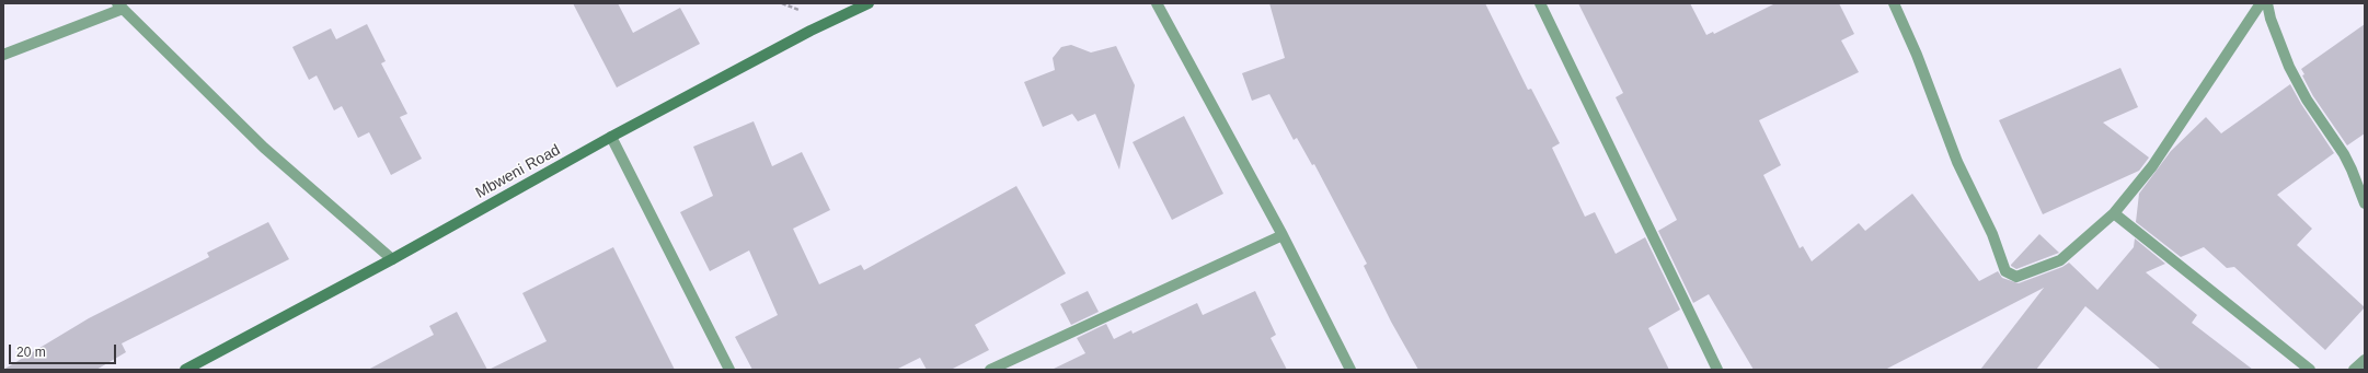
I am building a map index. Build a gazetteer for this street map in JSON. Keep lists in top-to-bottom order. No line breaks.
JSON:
{"streets":{"street":["Mbweni Road"]},"scale_bar":"20 m"}
